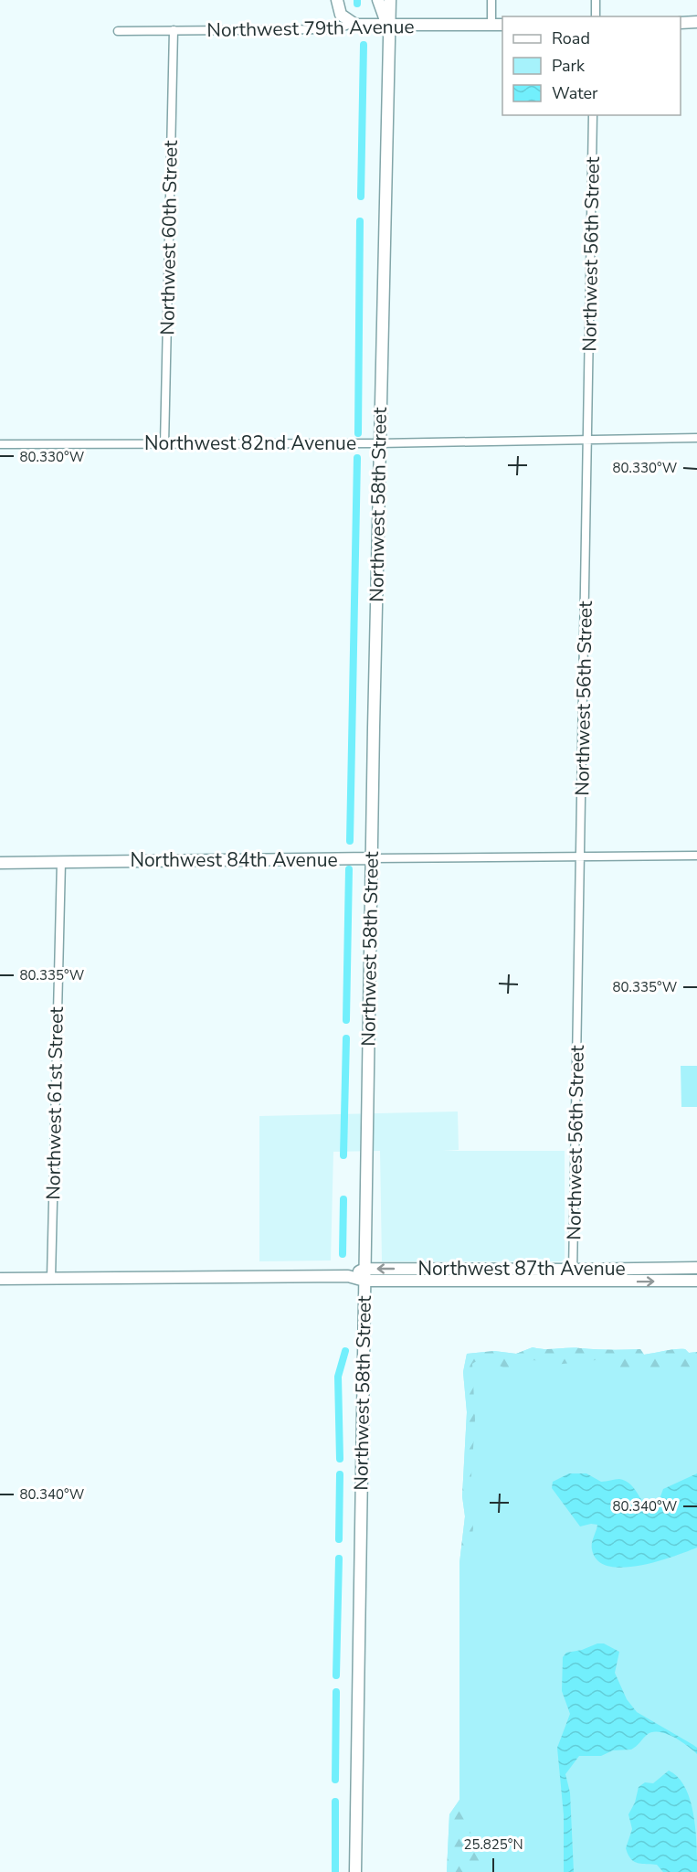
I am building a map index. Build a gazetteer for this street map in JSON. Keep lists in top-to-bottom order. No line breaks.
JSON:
{"streets":{"main road":["Northwest 79th Avenue","Northwest 58th Street","Northwest 84th Avenue","Northwest 87th Avenue"],"street":["Northwest 60th Street","Northwest 56th Street","Northwest 82nd Avenue","Northwest 61st Street"]},"crossings":[["Northwest 79th Avenue","Northwest 60th Street"],["Northwest 79th Avenue","Northwest 58th Street"],["Northwest 60th Street","Northwest 82nd Avenue"],["Northwest 56th Street","Northwest 82nd Avenue"],["Northwest 56th Street","Northwest 84th Avenue"],["Northwest 56th Street","Northwest 87th Avenue"],["Northwest 82nd Avenue","Northwest 58th Street"],["Northwest 58th Street","Northwest 84th Avenue"],["Northwest 58th Street","Northwest 87th Avenue"],["Northwest 84th Avenue","Northwest 61st Street"],["Northwest 61st Street","Northwest 87th Avenue"]],"legend":["Road","Park","Water"],"coordinates":["80.330°W","80.335°W","80.340°W","25.825°N"]}
